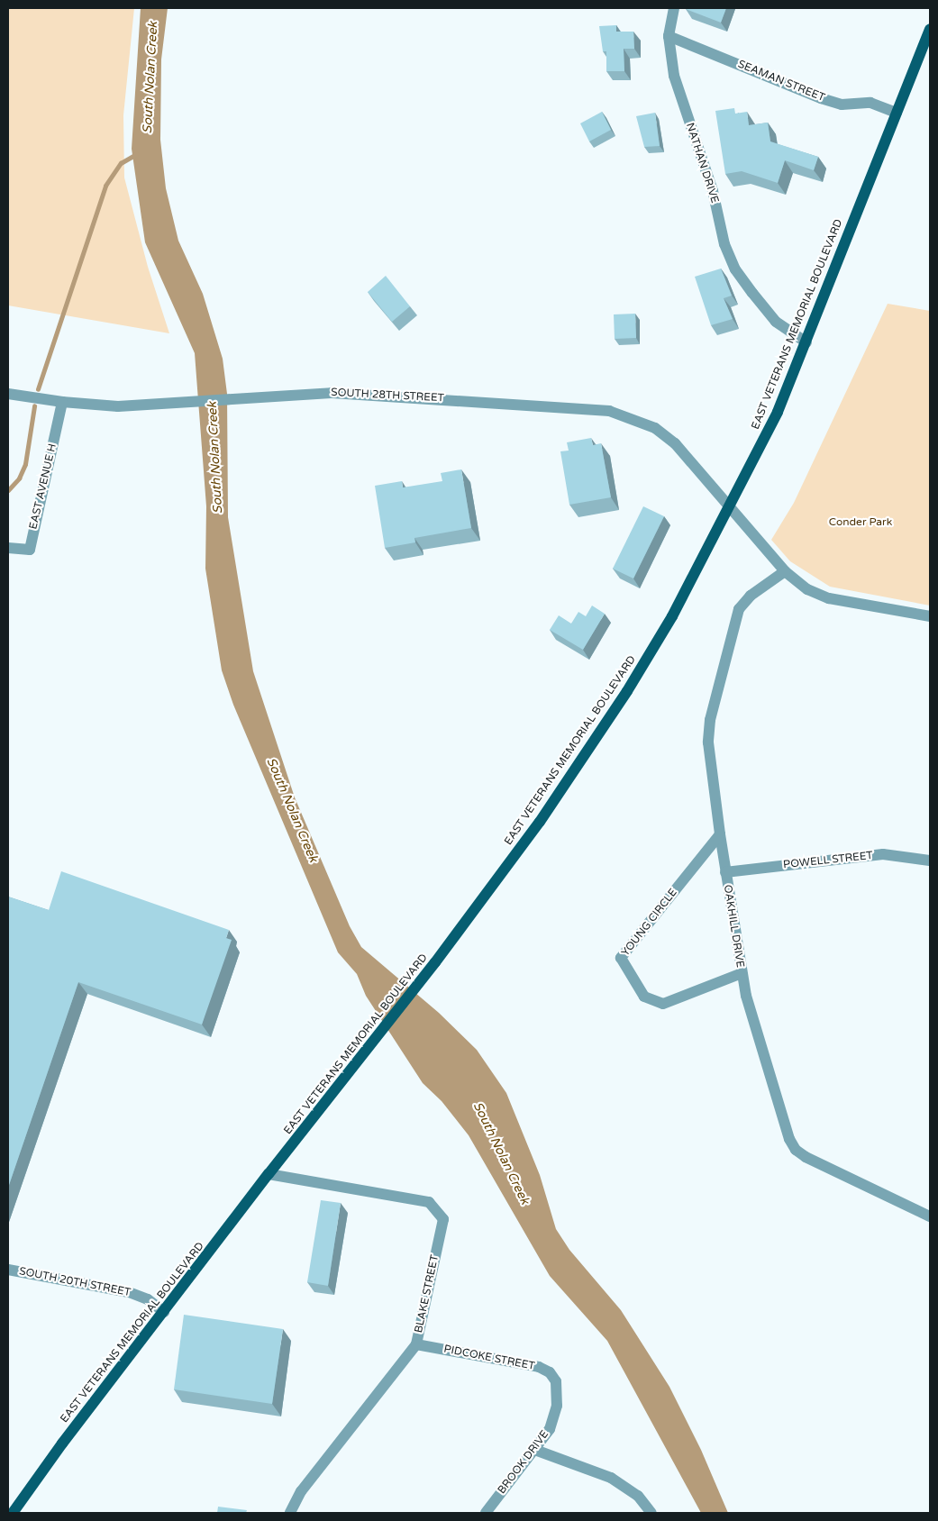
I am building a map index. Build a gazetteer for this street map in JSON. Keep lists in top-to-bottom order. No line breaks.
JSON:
{"streets":{"main road":["EAST VETERANS MEMORIAL BOULEVARD"],"street":["SEAMAN STREET","NATHAN DRIVE","SOUTH 28TH STREET","EAST AVENUE H","POWELL STREET","YOUNG CIRCLE","OAKHILL DRIVE","SOUTH 20TH STREET","BLAKE STREET","PIDCOKE STREET","BROOK DRIVE"]},"crossings":[["SEAMAN STREET","NATHAN DRIVE"],["SEAMAN STREET","EAST VETERANS MEMORIAL BOULEVARD"],["NATHAN DRIVE","EAST VETERANS MEMORIAL BOULEVARD"],["EAST VETERANS MEMORIAL BOULEVARD","SOUTH 28TH STREET"],["EAST VETERANS MEMORIAL BOULEVARD","SOUTH 20TH STREET"],["EAST VETERANS MEMORIAL BOULEVARD","BLAKE STREET"],["SOUTH 28TH STREET","EAST AVENUE H"],["SOUTH 28TH STREET","OAKHILL DRIVE"],["POWELL STREET","OAKHILL DRIVE"],["YOUNG CIRCLE","OAKHILL DRIVE"],["BLAKE STREET","PIDCOKE STREET"],["PIDCOKE STREET","BROOK DRIVE"]],"water":["South Nolan Creek"],"parks":["Conder Park"]}
